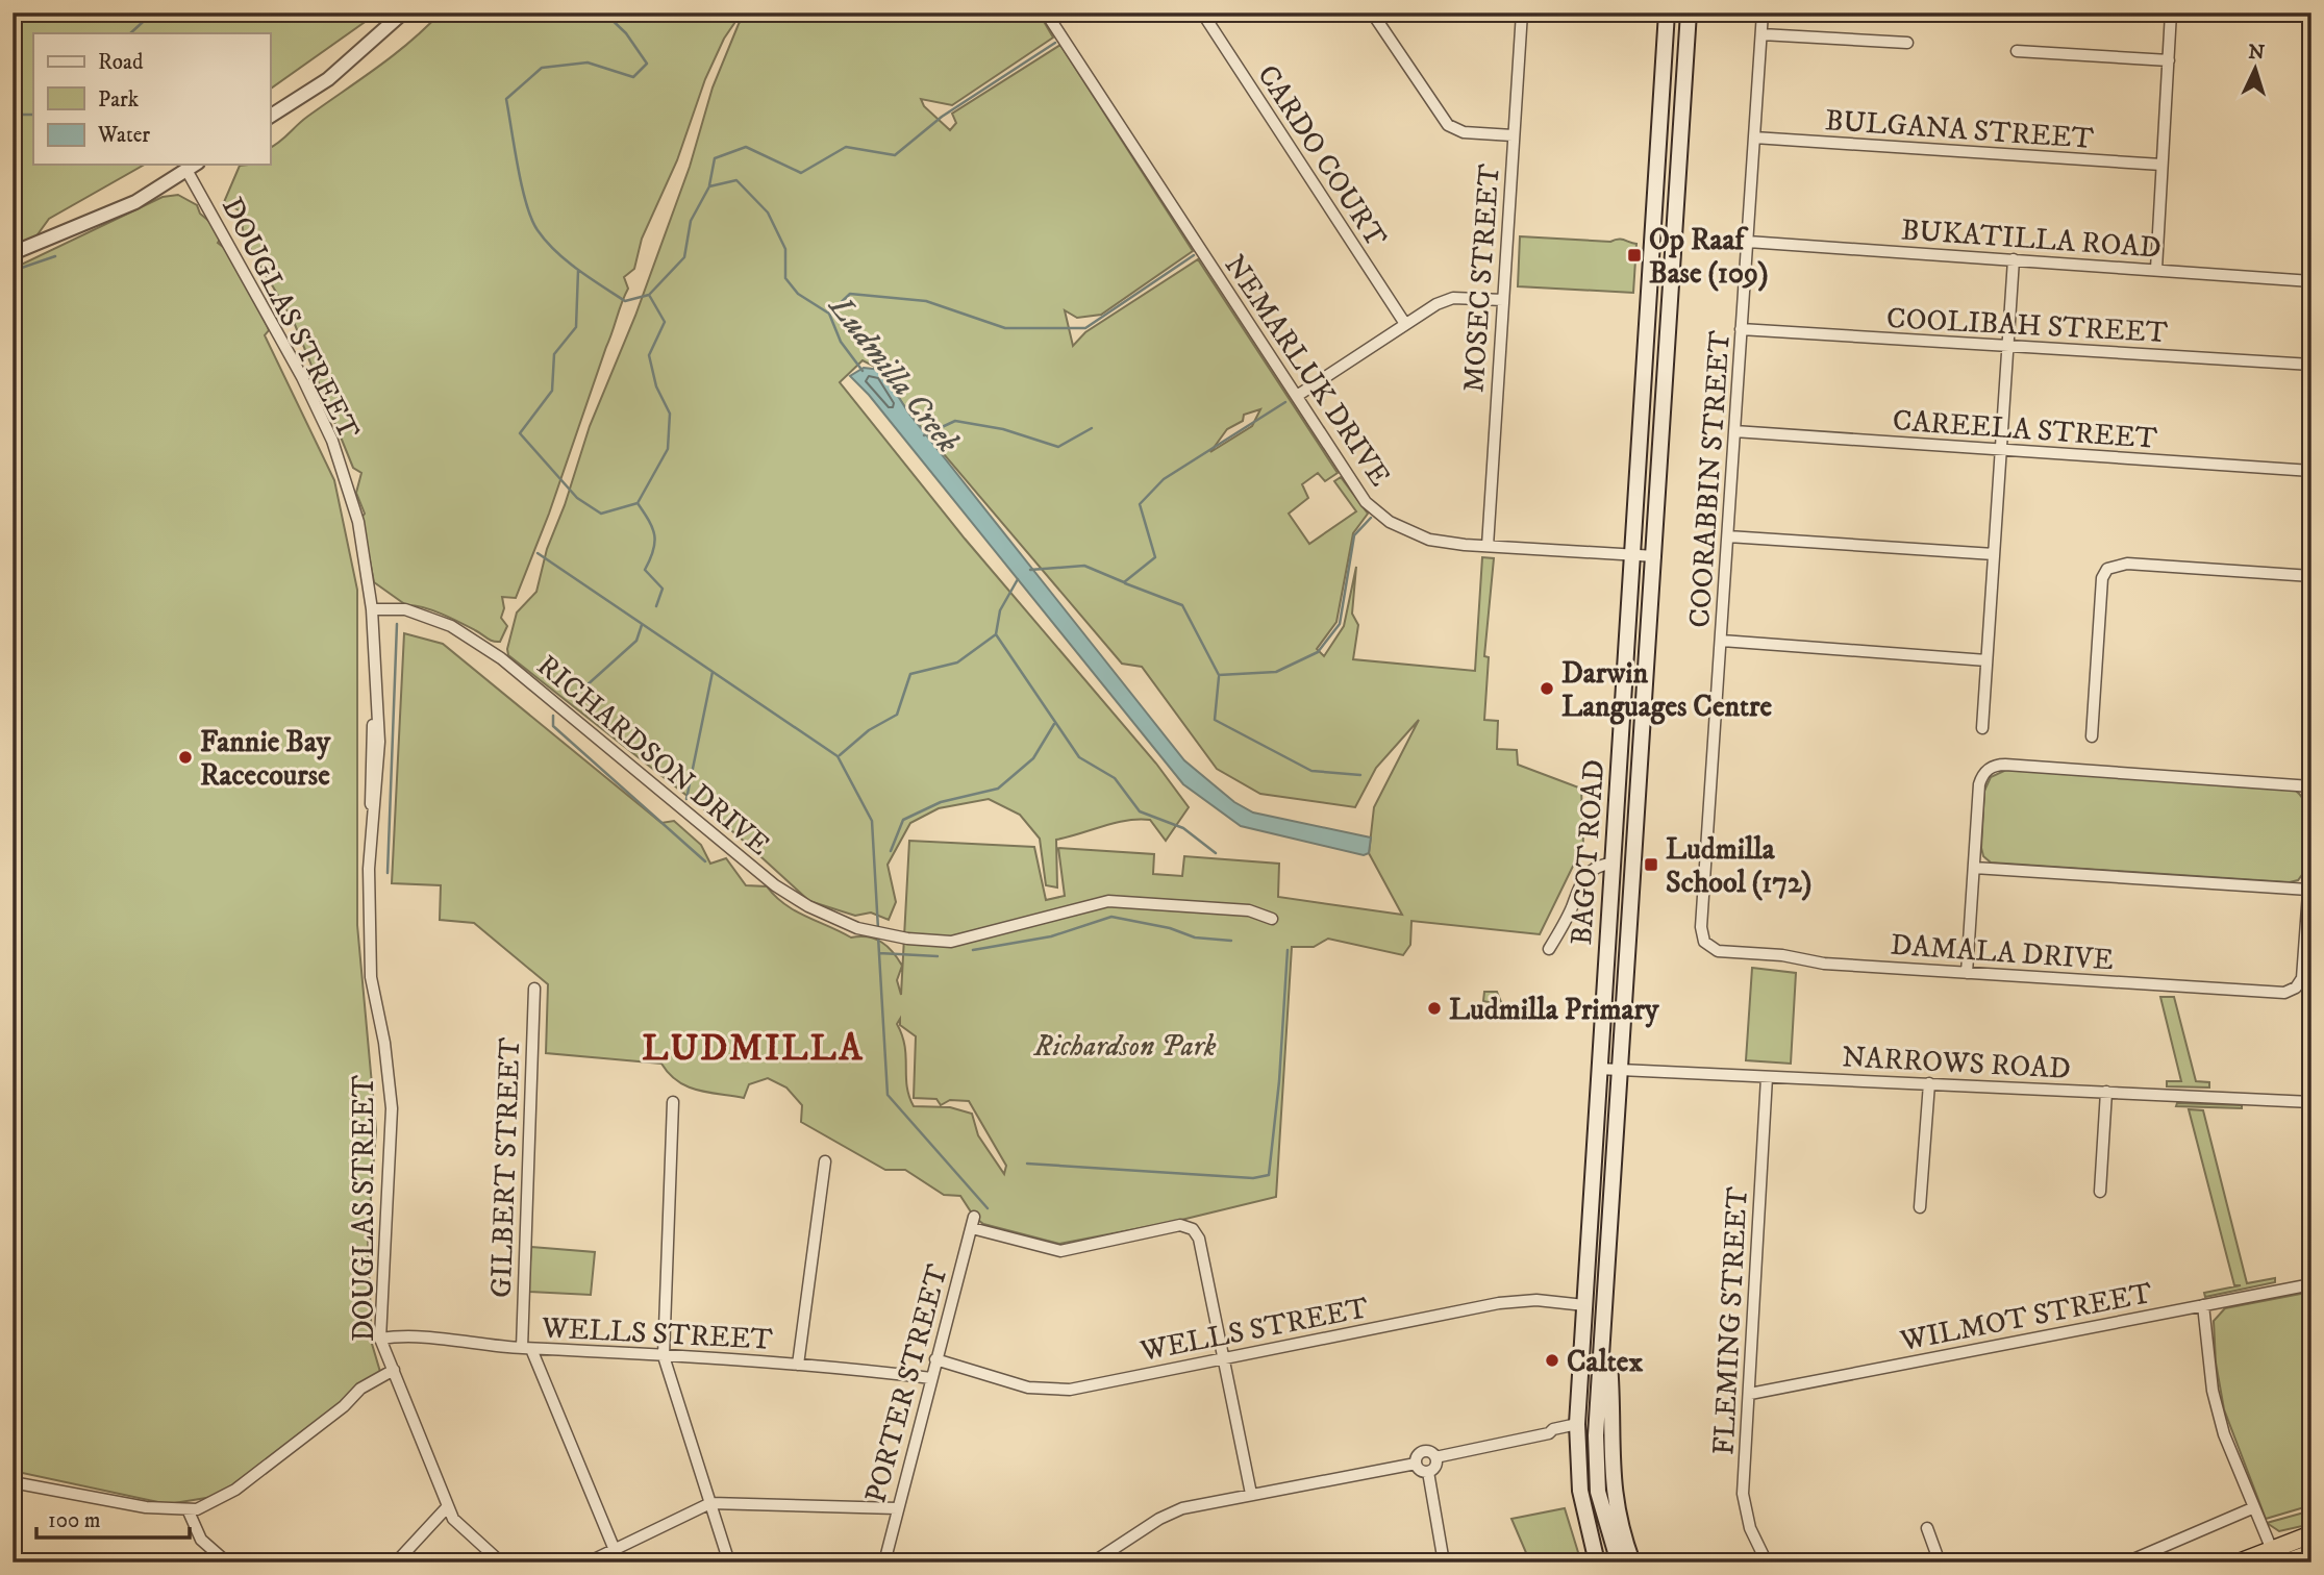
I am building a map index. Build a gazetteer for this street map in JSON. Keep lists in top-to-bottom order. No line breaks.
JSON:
{"streets":{"main road":["BAGOT ROAD"],"street":["BULGANA STREET","CARDO COURT","BUKATILLA ROAD","MOSEC STREET","DOUGLAS STREET","COOLIBAH STREET","NEMARLUK DRIVE","CAREELA STREET","COORABBIN STREET","RICHARDSON DRIVE","DAMALA DRIVE","NARROWS ROAD","GILBERT STREET","WILMOT STREET","FLEMING STREET","WELLS STREET","PORTER STREET"]},"crossings":[["BULGANA STREET","COORABBIN STREET"],["BUKATILLA ROAD","COORABBIN STREET"],["MOSEC STREET","NEMARLUK DRIVE"],["DOUGLAS STREET","RICHARDSON DRIVE"],["DOUGLAS STREET","WELLS STREET"],["COOLIBAH STREET","COORABBIN STREET"],["NEMARLUK DRIVE","BAGOT ROAD"],["CAREELA STREET","COORABBIN STREET"],["COORABBIN STREET","DAMALA DRIVE"],["BAGOT ROAD","NARROWS ROAD"],["BAGOT ROAD","WELLS STREET"],["NARROWS ROAD","FLEMING STREET"],["GILBERT STREET","WELLS STREET"],["WILMOT STREET","FLEMING STREET"],["WELLS STREET","PORTER STREET"]],"districts":["LUDMILLA"],"water":["Ludmilla Creek"],"parks":["Richardson Park"],"places":{"transit":["Op Raaf Base (109)","Ludmilla School (172)"],"other":["Darwin Languages Centre","Fannie Bay Racecourse","Ludmilla Primary","Caltex"]},"legend":["Road","Park","Water"],"scale_bar":"100 m","north":"top"}
